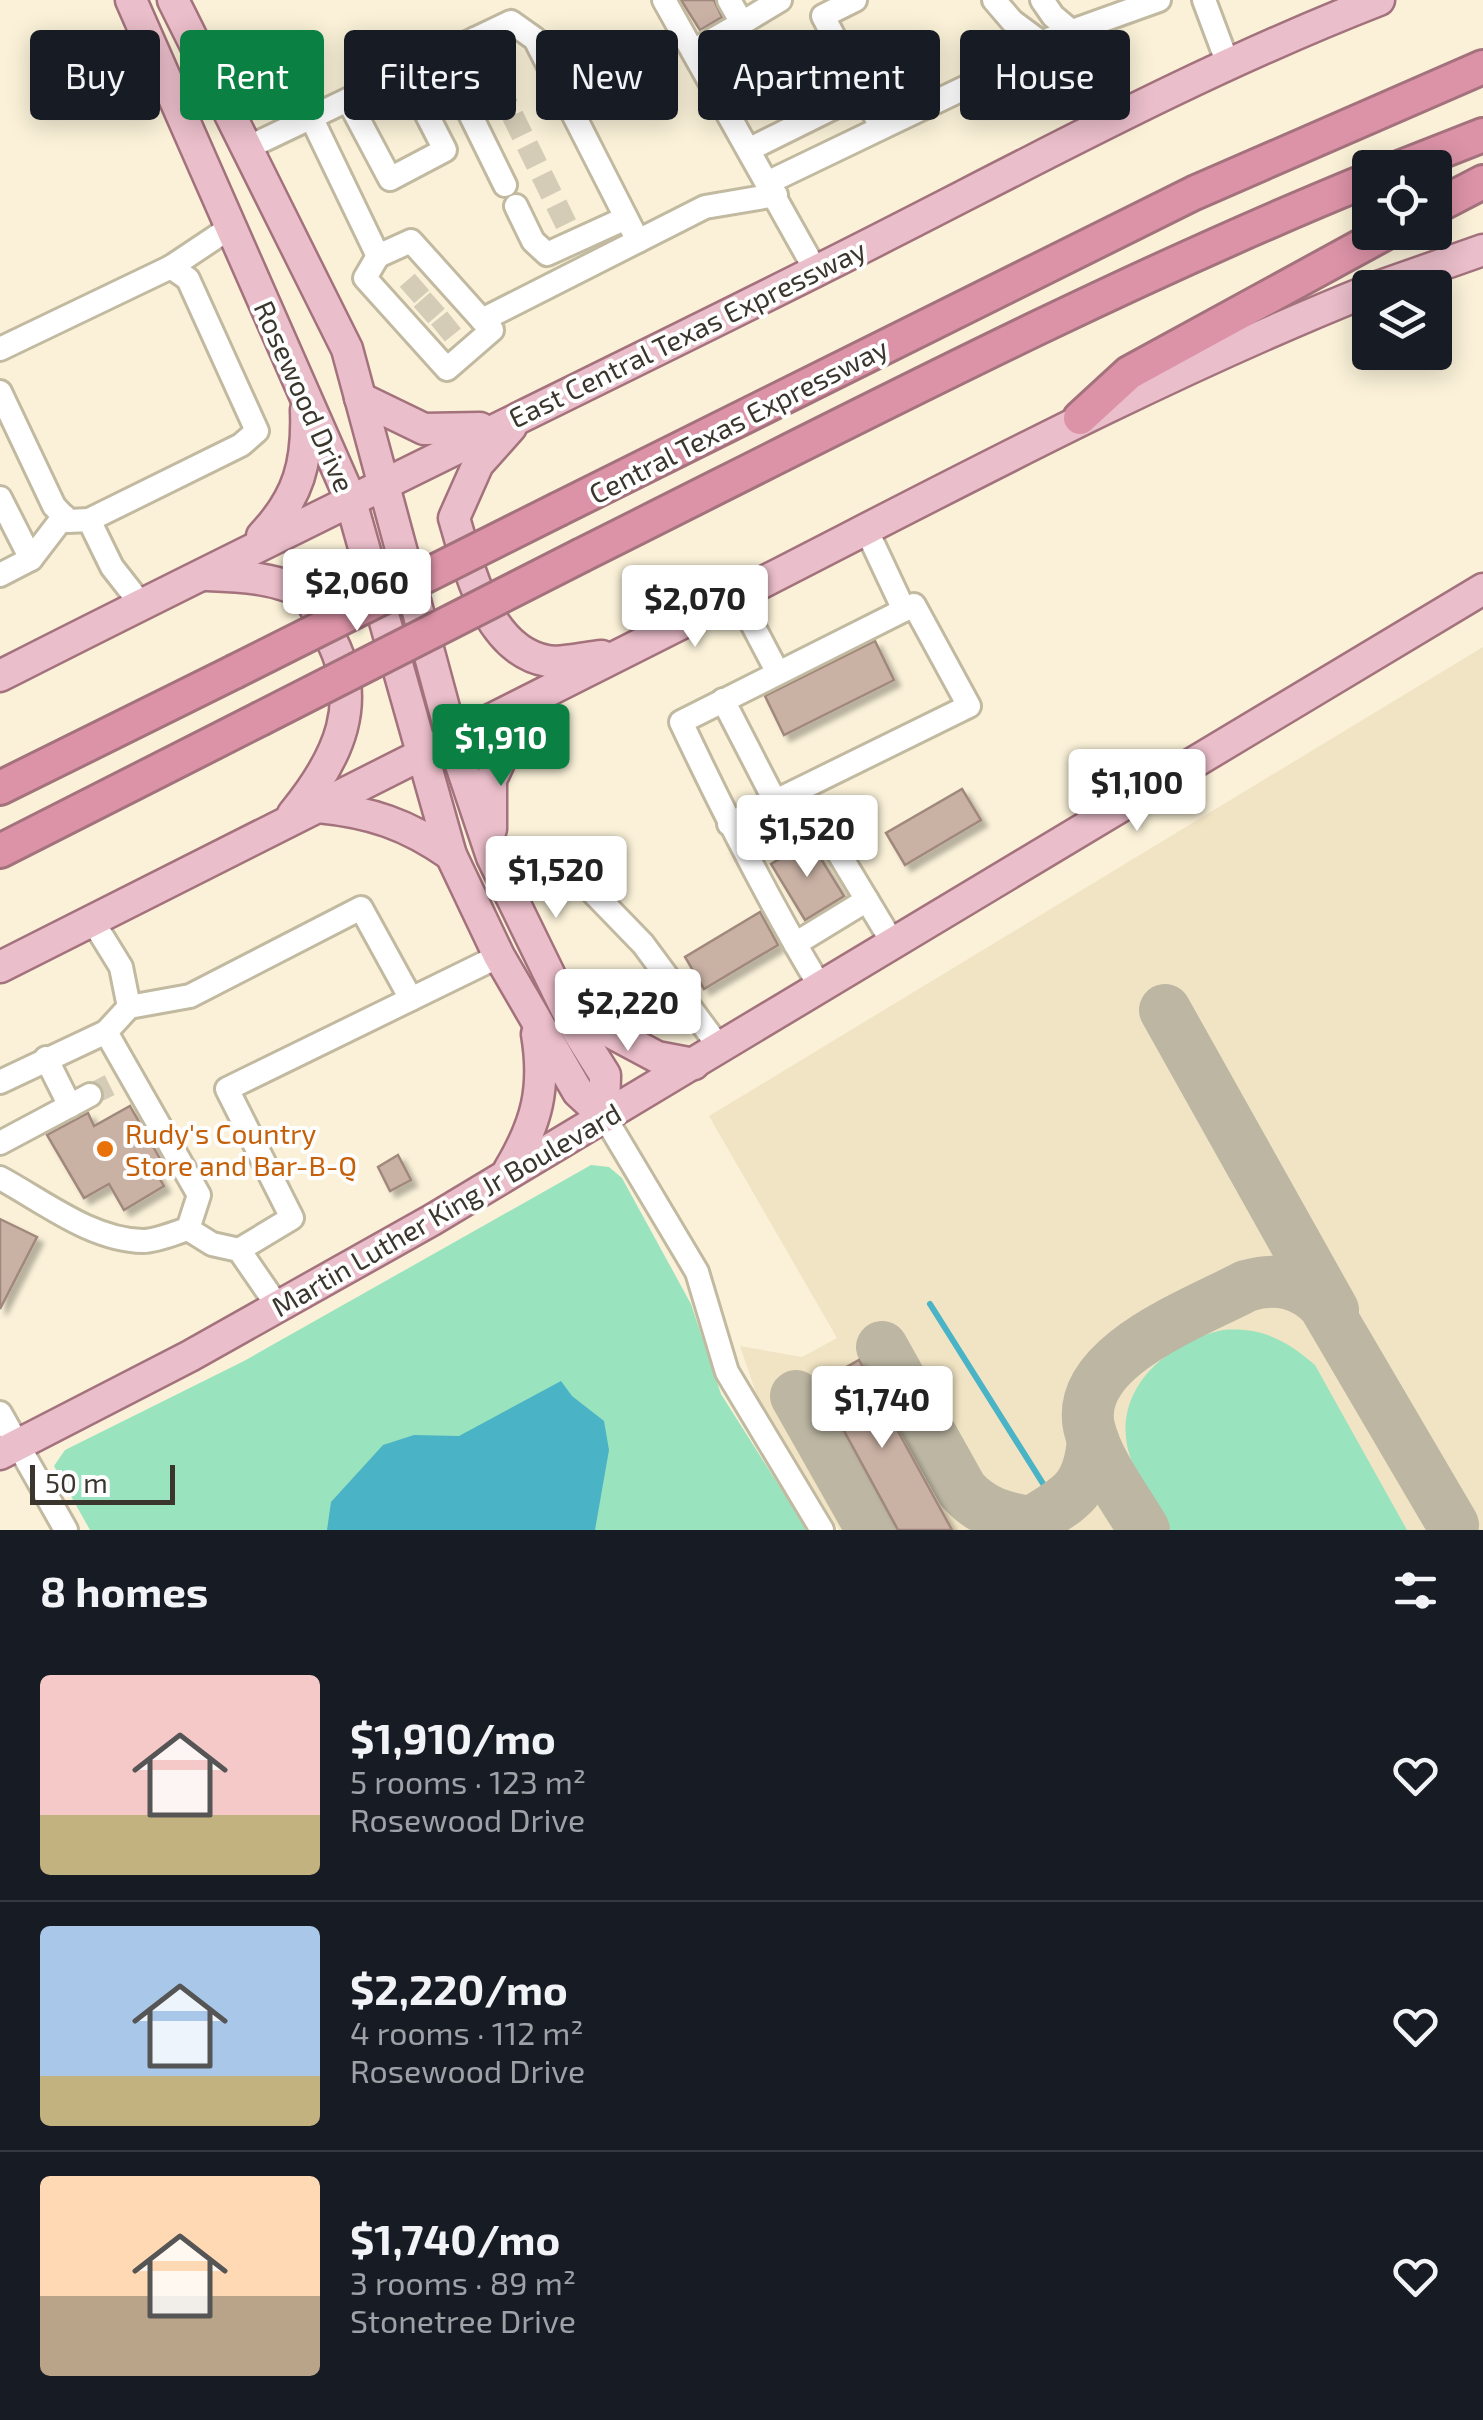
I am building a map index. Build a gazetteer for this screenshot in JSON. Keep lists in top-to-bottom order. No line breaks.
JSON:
{"streets":{"highway":["Central Texas Expressway"],"main road":["East Central Texas Expressway","Rosewood Drive","Martin Luther King Jr Boulevard"]},"crossings":[["East Central Texas Expressway","Rosewood Drive"],["Rosewood Drive","Martin Luther King Jr Boulevard"]],"places":["Rudy's Country Store and Bar-B-Q"],"scale_bar":"50 m","page":{"chip":["Buy","Rent","Filters","New","Apartment","House"],"price":["$2,060","$2,070","$1,910","$1,100","$1,520","$1,520","$2,220","$1,740"],"scale":"50 m","heading":"8 homes","list":[{"name":"$1,910/mo","note":"5 rooms · 123 m² · Rosewood Drive"},{"name":"$2,220/mo","note":"4 rooms · 112 m² · Rosewood Drive"},{"name":"$1,740/mo","note":"3 rooms · 89 m² · Stonetree Drive"}]}}
